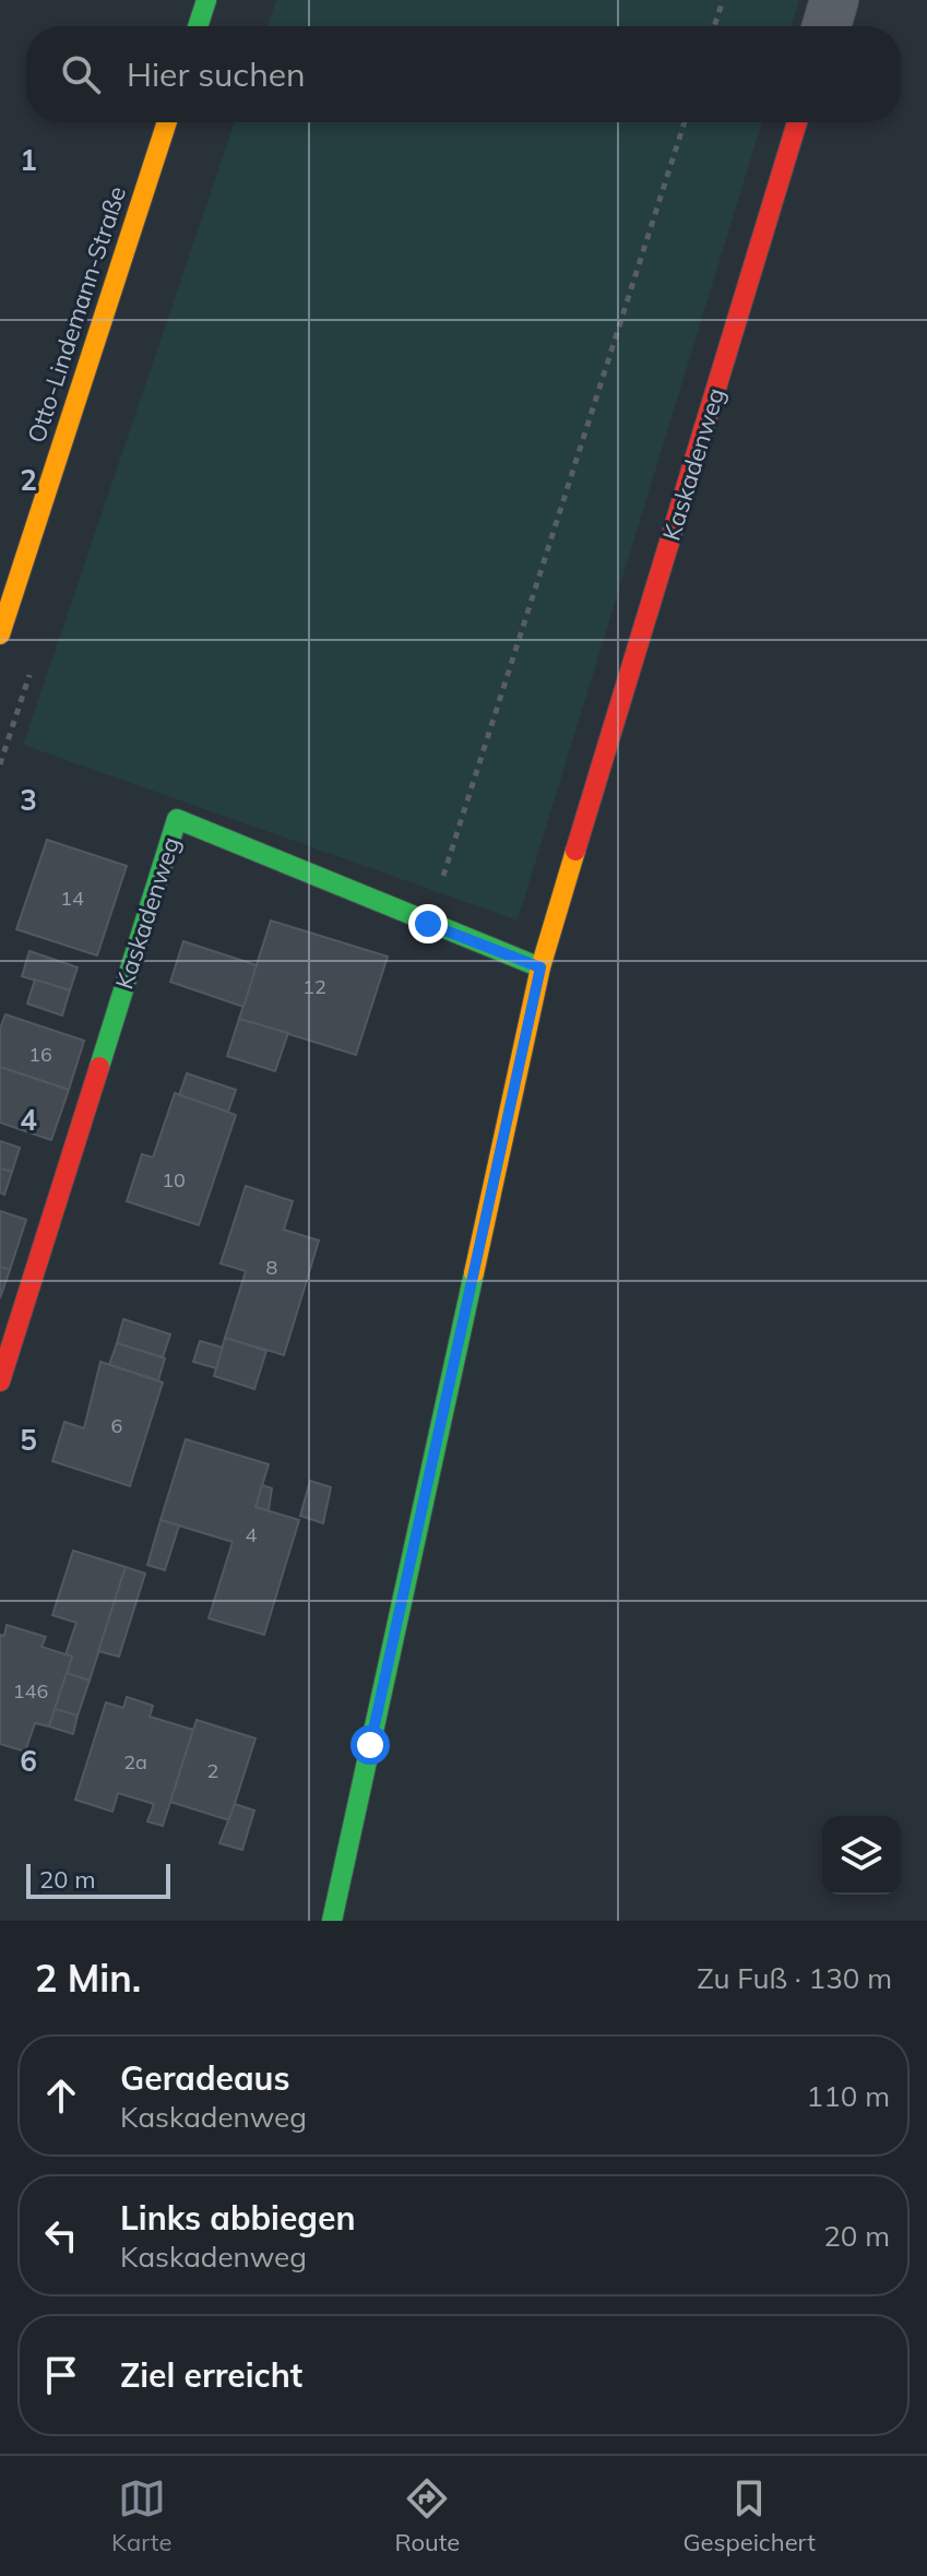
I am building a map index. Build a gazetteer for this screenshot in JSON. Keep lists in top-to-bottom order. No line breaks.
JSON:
{"streets":{"street":["Otto-Lindemann-Straße","Kaskadenweg"]},"house_numbers":["14","12","16","10","8","6","4","146","2a","2"],"scale_bar":"20 m","page":{"search":"Hier suchen","scale":"20 m","heading":["2 Min.","Zu Fuß · 130 m"],"list":[["Geradeaus","Kaskadenweg","110 m"],["Links abbiegen","Kaskadenweg","20 m"],"Ziel erreicht"],"nav":["Karte","Route","Gespeichert"]},"grid":{"rows":["1","2","3","4","5","6"]}}
